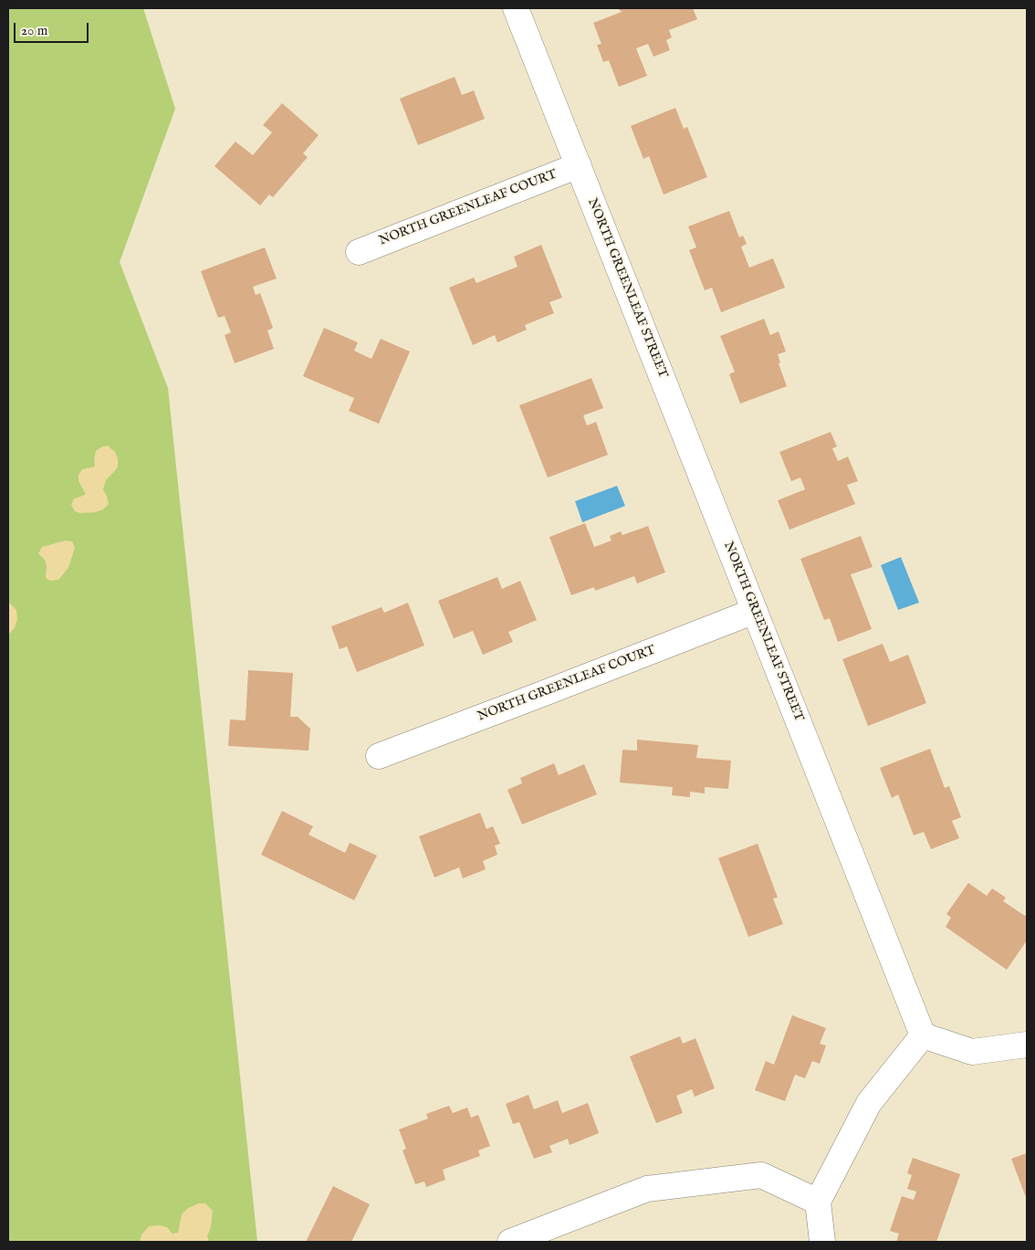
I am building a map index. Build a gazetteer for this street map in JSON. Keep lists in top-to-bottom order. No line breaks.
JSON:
{"streets":{"street":["NORTH GREENLEAF COURT","NORTH GREENLEAF STREET"]},"crossings":[["NORTH GREENLEAF COURT","NORTH GREENLEAF STREET"]],"scale_bar":"20 m"}
